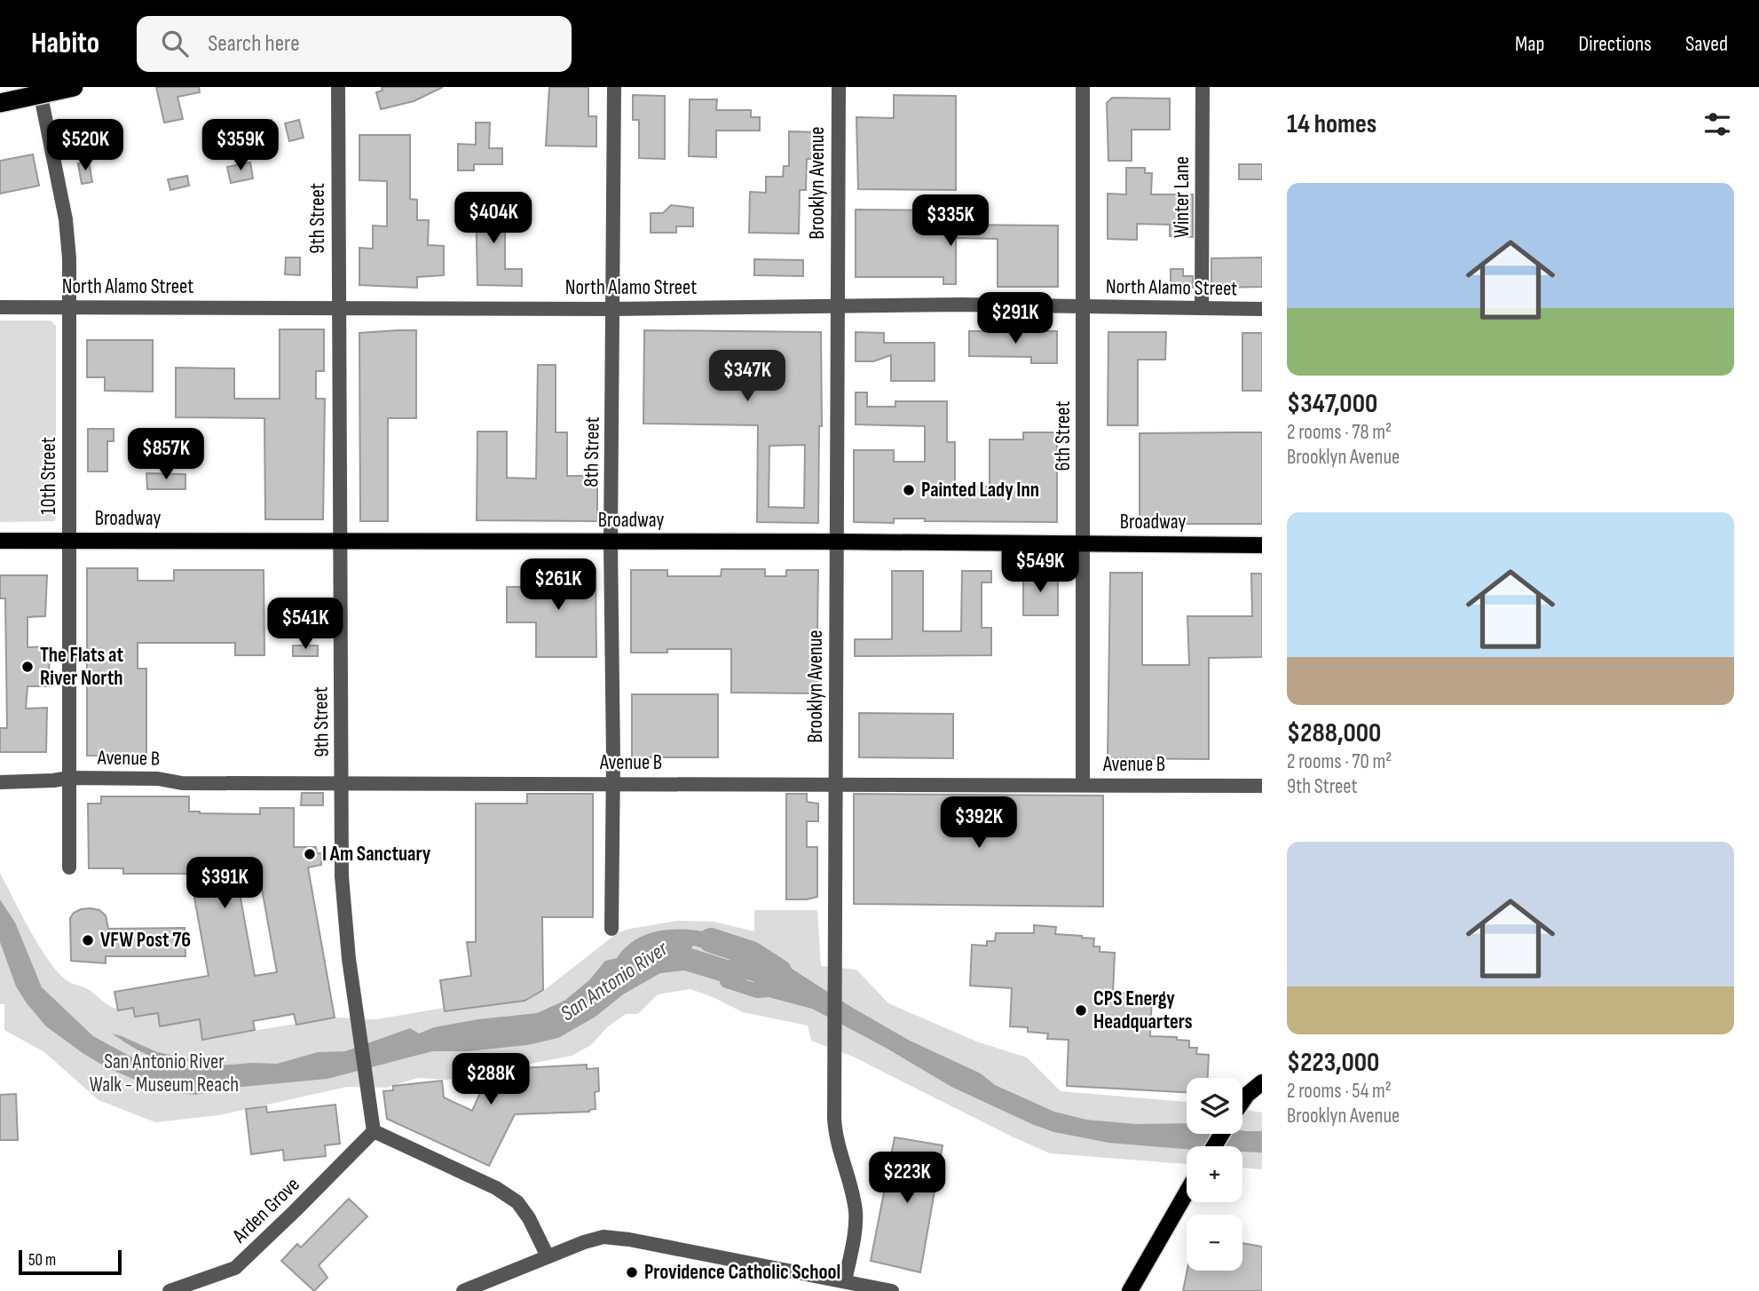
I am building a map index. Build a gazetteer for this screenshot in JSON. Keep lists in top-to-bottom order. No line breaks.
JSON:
{"streets":{"main road":["Broadway"],"street":["Brooklyn Avenue","Winter Lane","9th Street","North Alamo Street","6th Street","8th Street","10th Street","Avenue B","Arden Grove"]},"crossings":[["Brooklyn Avenue","North Alamo Street"],["Brooklyn Avenue","Broadway"],["Brooklyn Avenue","Avenue B"],["Winter Lane","North Alamo Street"],["9th Street","North Alamo Street"],["9th Street","Broadway"],["9th Street","Avenue B"],["9th Street","Arden Grove"],["North Alamo Street","6th Street"],["North Alamo Street","8th Street"],["North Alamo Street","10th Street"],["6th Street","Broadway"],["6th Street","Avenue B"],["8th Street","Broadway"],["8th Street","Avenue B"],["10th Street","Broadway"],["10th Street","Avenue B"]],"water":["San Antonio River"],"parks":["San Antonio River Walk - Museum Reach"],"places":["Painted Lady Inn","The Flats at River North","I Am Sanctuary","VFW Post 76","CPS Energy Headquarters","Providence Catholic School"],"scale_bar":"50 m","page":{"header":"Habito","search":"Search here","nav":["Map","Directions","Saved"],"heading":"14 homes","price":["$520K","$359K","$404K","$335K","$291K","$347K","$857K","$549K","$261K","$541K","$392K","$391K","$288K","$223K"],"list":[{"name":"$347,000","note":"2 rooms · 78 m² · Brooklyn Avenue"},{"name":"$288,000","note":"2 rooms · 70 m² · 9th Street"},{"name":"$223,000","note":"2 rooms · 54 m² · Brooklyn Avenue"}],"map_buttons":["+","−"],"scale":"50 m"}}
